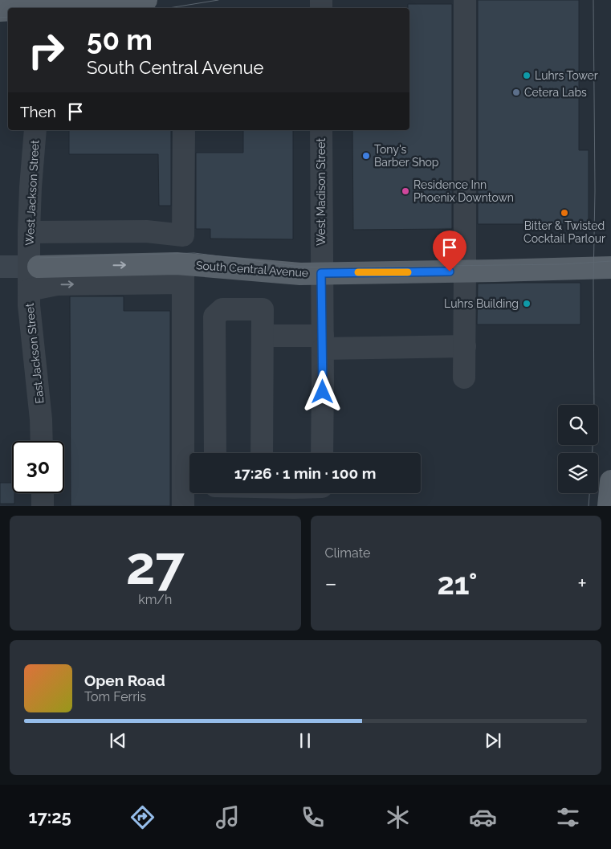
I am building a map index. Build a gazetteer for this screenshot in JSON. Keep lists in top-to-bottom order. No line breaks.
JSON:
{"streets":{"main road":["South Central Avenue"],"street":["West Madison Street","West Jackson Street","East Jackson Street"]},"crossings":[["West Madison Street","South Central Avenue"],["West Jackson Street","South Central Avenue"],["West Jackson Street","East Jackson Street"],["South Central Avenue","East Jackson Street"]],"places":["Luhrs Tower","Cetera Labs","Tony's Barber Shop","Residence Inn Phoenix Downtown","Bitter & Twisted Cocktail Parlour","Luhrs Building"],"page":{"turn":["50 m","South Central Avenue"],"then":"Then","limit":"30","trip":"17:26 · 1 min · 100 m","tile":[["27","km/h"],"Climate"],"heat":["−","21°","+"],"song":["Open Road","Tom Ferris"],"tabs":"17:25"}}
